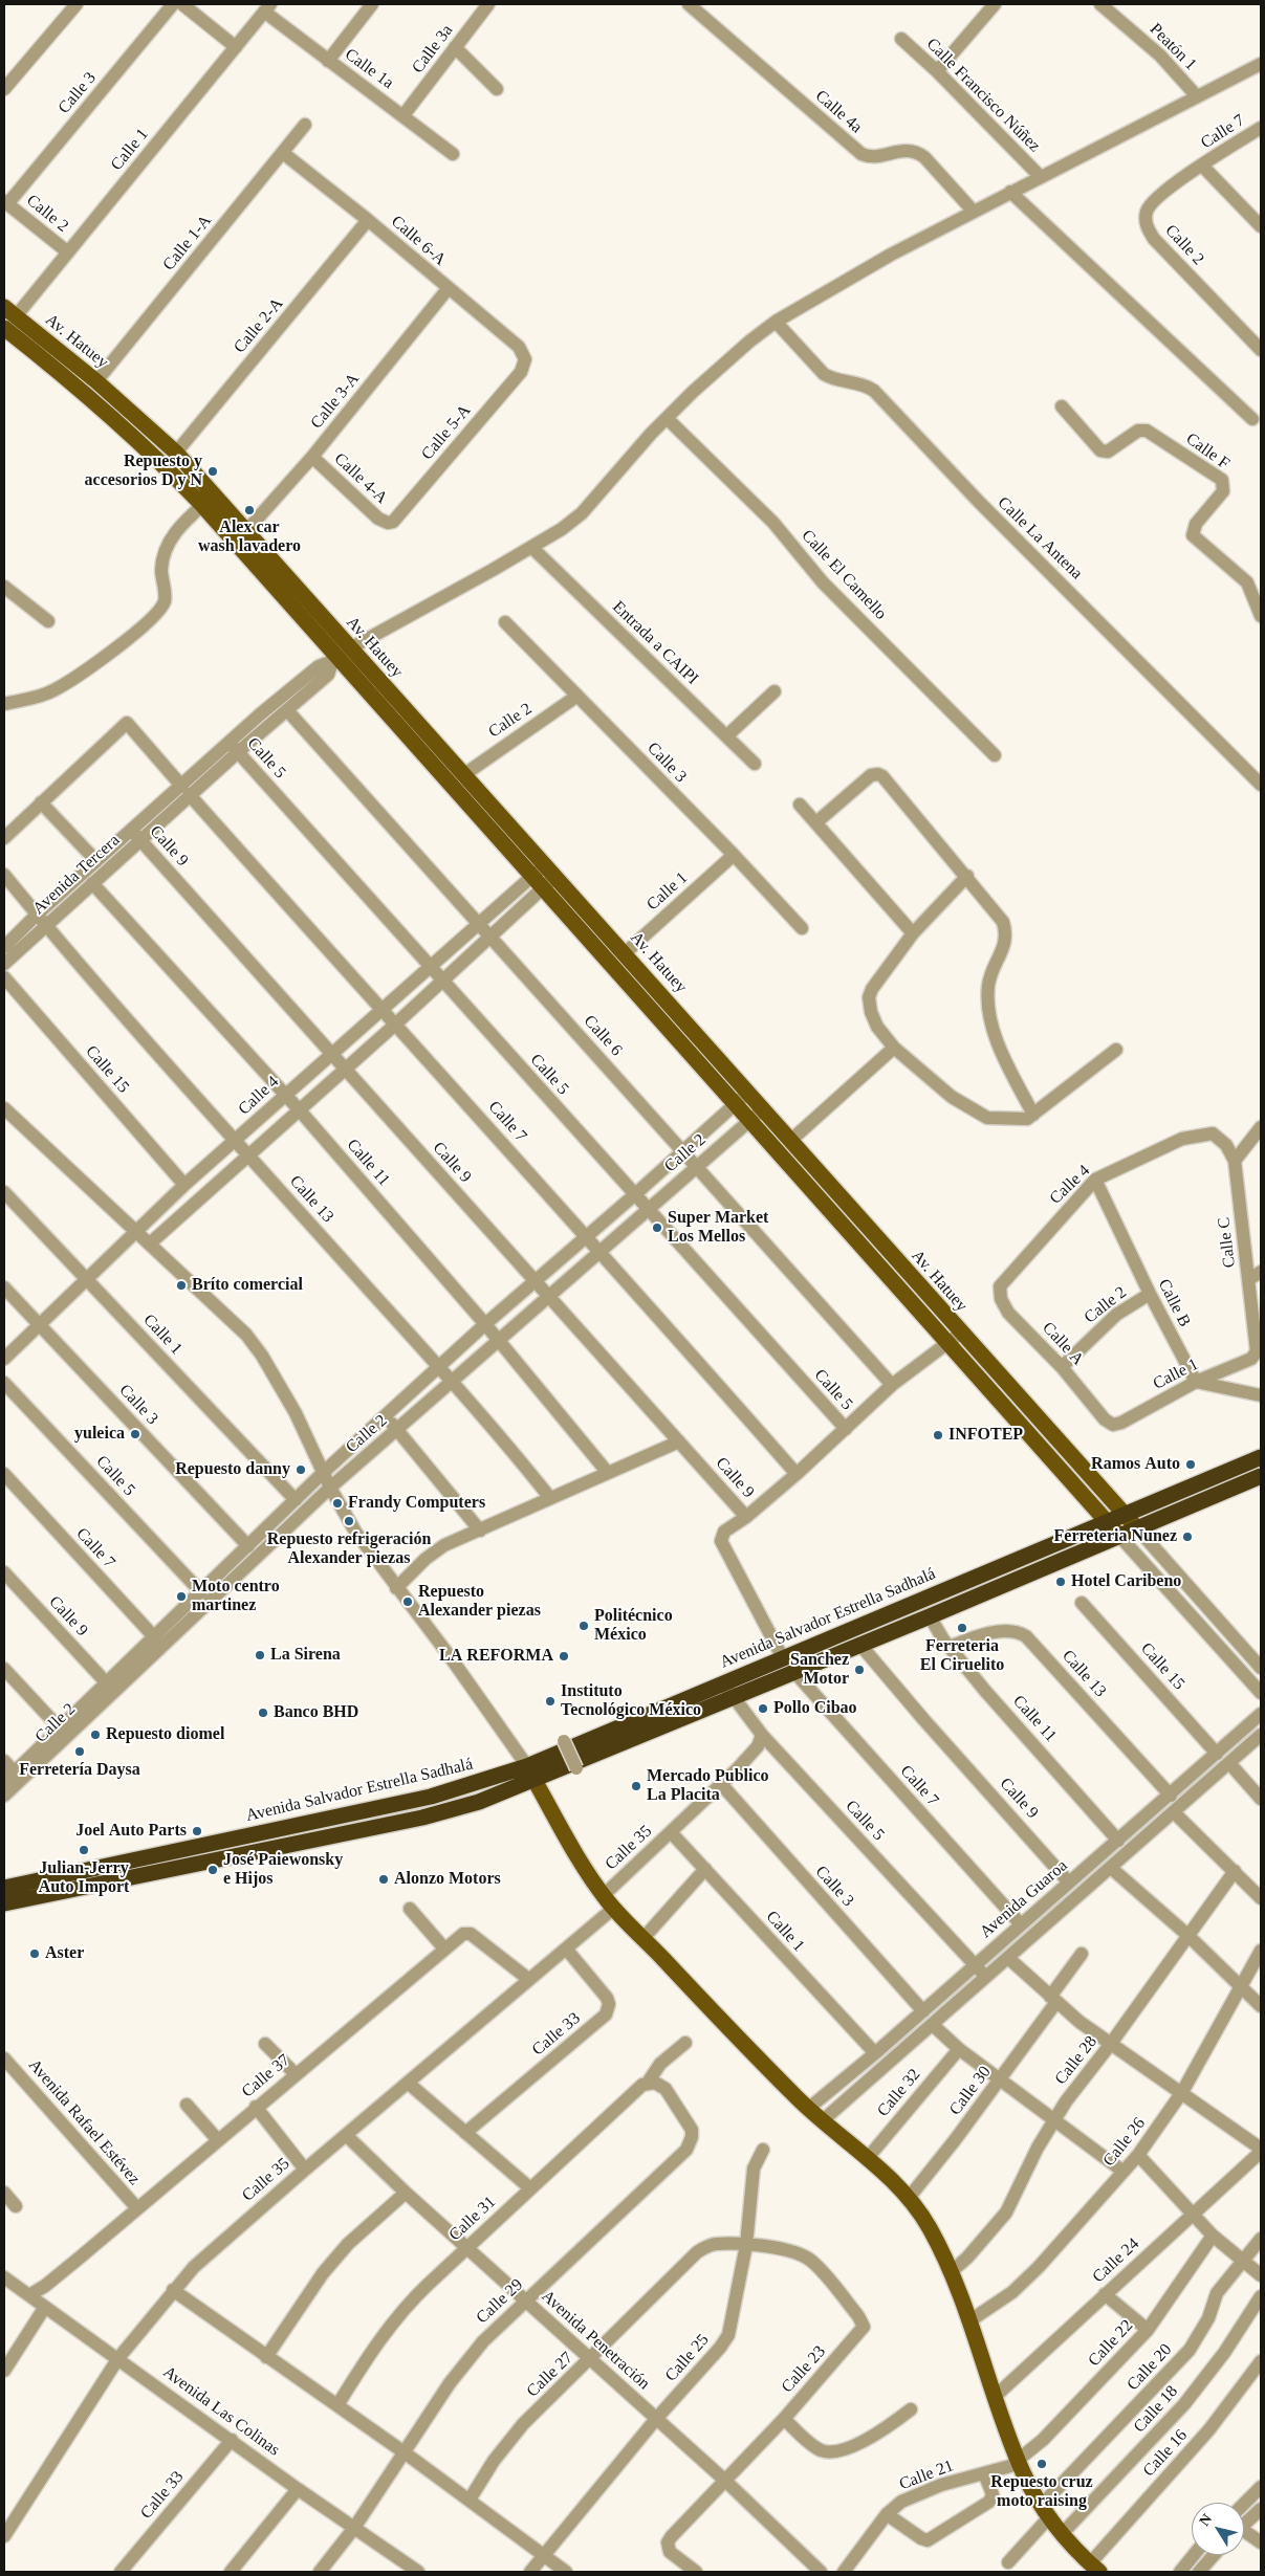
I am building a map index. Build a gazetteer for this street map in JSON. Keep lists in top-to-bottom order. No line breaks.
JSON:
{"streets":{"highway":["Avenida Salvador Estrella Sadhalá"],"main road":["Av. Hatuey"],"street":["Peatón 1","Calle 3a","Calle 1a","Calle 3","Calle Francisco Núñez","Calle 4a","Calle 7","Calle 1","Calle 2","Calle 6-A","Calle 1-A","Calle 2-A","Calle 3-A","Calle 5-A","Calle F","Calle 4-A","Calle La Antena","Calle El Camello","Entrada a CAIPI","Calle 5","Calle 9","Avenida Tercera","Calle 6","Calle 15","Calle 4","Calle 11","Calle 13","Calle C","Calle B","Calle A","Calle 35","Avenida Guaroa","Calle 33","Calle 28","Calle 37","Calle 30","Calle 32","Avenida Rafael Estévez","Calle 26","Calle 31","Calle 24","Calle 29","Avenida Penetración","Calle 22","Calle 25","Calle 20","Calle 23","Calle 27","Calle 18","Avenida Las Colinas","Calle 16","Calle 21"]},"crossings":[["Calle 3a","Calle 1a"],["Calle 1a","Calle 1"],["Calle 3","Calle 1"],["Calle 3","Calle 2"],["Calle 3","Calle 4"],["Calle 3","Calle 35"],["Calle 3","Avenida Guaroa"],["Calle 7","Calle 2"],["Calle 7","Avenida Tercera"],["Calle 7","Calle 4"],["Calle 7","Avenida Salvador Estrella Sadhalá"],["Calle 7","Avenida Guaroa"],["Calle 1","Calle 2"],["Calle 1","Av. Hatuey"],["Calle 1","Calle 4"],["Calle 1","Calle C"],["Calle 1","Calle B"],["Calle 1","Calle A"],["Calle 1","Calle 35"],["Calle 1","Avenida Guaroa"],["Calle 2","Av. Hatuey"],["Calle 2","Calle 5"],["Calle 2","Calle 9"],["Calle 2","Calle 6"],["Calle 2","Calle 11"],["Calle 2","Calle 13"],["Calle 2","Calle B"],["Calle 2","Calle A"],["Calle 6-A","Calle 1-A"],["Calle 6-A","Calle 2-A"],["Calle 6-A","Calle 3-A"],["Calle 6-A","Calle 5-A"],["Calle 1-A","Av. Hatuey"],["Calle 2-A","Av. Hatuey"],["Av. Hatuey","Calle 3-A"],["Av. Hatuey","Avenida Tercera"],["Av. Hatuey","Calle 4"],["Av. Hatuey","Avenida Salvador Estrella Sadhalá"],["Calle 3-A","Calle 4-A"],["Calle 5-A","Calle 4-A"],["Calle 5","Avenida Tercera"],["Calle 5","Calle 4"],["Calle 5","Avenida Salvador Estrella Sadhalá"],["Calle 5","Calle 35"],["Calle 5","Avenida Guaroa"],["Calle 9","Avenida Tercera"],["Calle 9","Calle 4"],["Calle 9","Avenida Salvador Estrella Sadhalá"],["Calle 9","Avenida Guaroa"],["Avenida Tercera","Calle 6"],["Avenida Tercera","Calle 11"],["Avenida Tercera","Calle 13"],["Calle 6","Calle 4"],["Calle 15","Calle 4"],["Calle 15","Avenida Guaroa"],["Calle 4","Calle 11"],["Calle 4","Calle 13"],["Calle 4","Calle C"],["Calle 4","Calle B"],["Calle 4","Calle A"],["Calle 11","Calle 13"],["Calle 11","Avenida Salvador Estrella Sadhalá"],["Calle 11","Avenida Guaroa"],["Calle 13","Avenida Guaroa"],["Calle 35","Calle 33"],["Calle 35","Calle 37"],["Calle 35","Avenida Penetración"],["Calle 35","Avenida Las Colinas"],["Calle 33","Avenida Las Colinas"],["Calle 37","Avenida Rafael Estévez"],["Calle 37","Avenida Las Colinas"],["Calle 31","Calle 29"],["Calle 31","Avenida Penetración"],["Calle 29","Avenida Penetración"],["Calle 29","Avenida Las Colinas"],["Avenida Penetración","Calle 25"],["Avenida Penetración","Calle 23"],["Avenida Penetración","Calle 27"],["Calle 22","Calle 21"],["Calle 25","Calle 23"],["Calle 25","Calle 27"],["Calle 23","Calle 27"]],"places":["Repuesto y accesorios D y N","Alex car wash lavadero","Super Market Los Mellos","Bríto comercial","yuleica","INFOTEP","Ramos Auto","Repuesto danny","Frandy Computers","Repuesto refrigeración Alexander piezas","Ferreteria Nunez","Hotel Caribeno","Moto centro martinez","Repuesto Alexander piezas","Politécnico México","Ferreteria El Ciruelito","La Sirena","LA REFORMA","Sanchez Motor","Instituto Tecnológico México","Pollo Cibao","Banco BHD","Repuesto diomel","Ferretería Daysa","Mercado Publico La Placita","Joel Auto Parts","Julian-Jerry Auto Import","José Paiewonsky e Hijos","Alonzo Motors","Aster","Repuesto cruz moto raising"],"north":"top left"}
